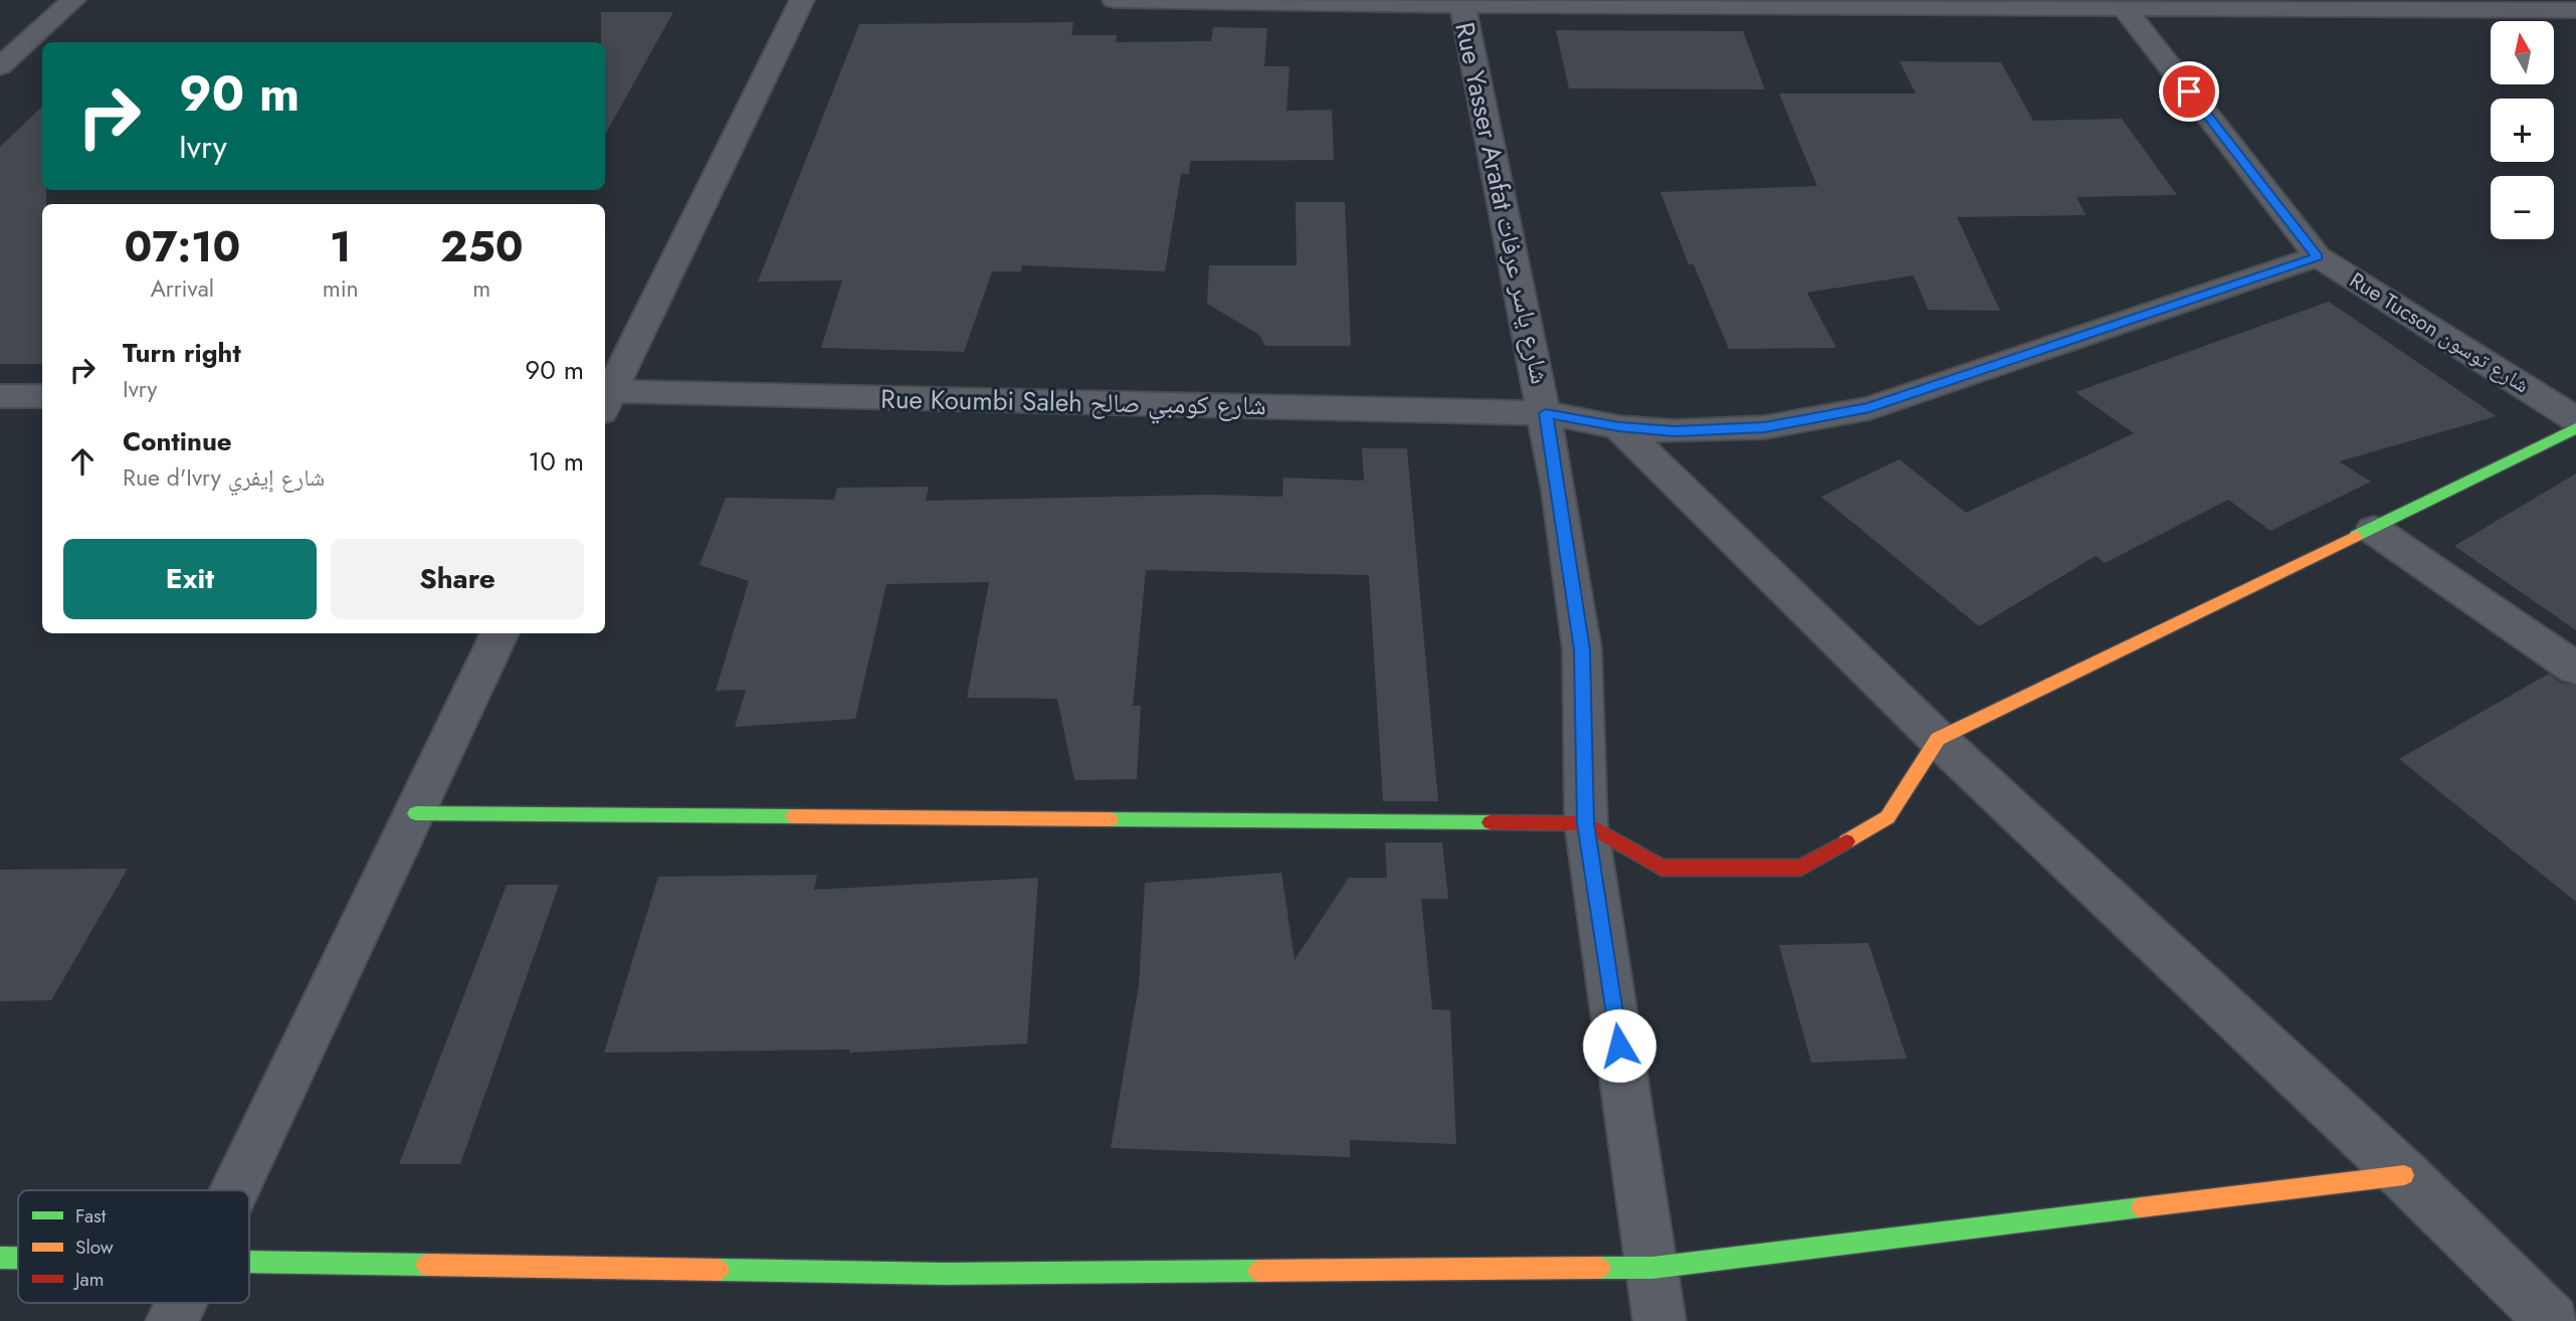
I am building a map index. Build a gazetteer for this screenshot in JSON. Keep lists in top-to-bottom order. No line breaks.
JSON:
{"streets":{"street":["Rue Yasser Arafat شارع ياسر عرفات","Rue Tucson شارع توسون","Rue Koumbi Saleh شارع كومبي صالح"]},"crossings":[["Rue Yasser Arafat شارع ياسر عرفات","Rue Koumbi Saleh شارع كومبي صالح"],["Rue Tucson شارع توسون","Rue Koumbi Saleh شارع كومبي صالح"]],"legend":["Fast","Slow","Jam"],"north":"top","page":{"map_buttons":["+","−"],"turn":["90 m","Ivry"],"eta":["07:10","Arrival","1","min","250","m"],"list":[{"name":"Turn right","note":"Ivry","value":"90 m"},{"name":"Continue","note":"Rue d'Ivry شارع إيفري","value":"10 m"}],"buttons":["Exit","Share"]}}
